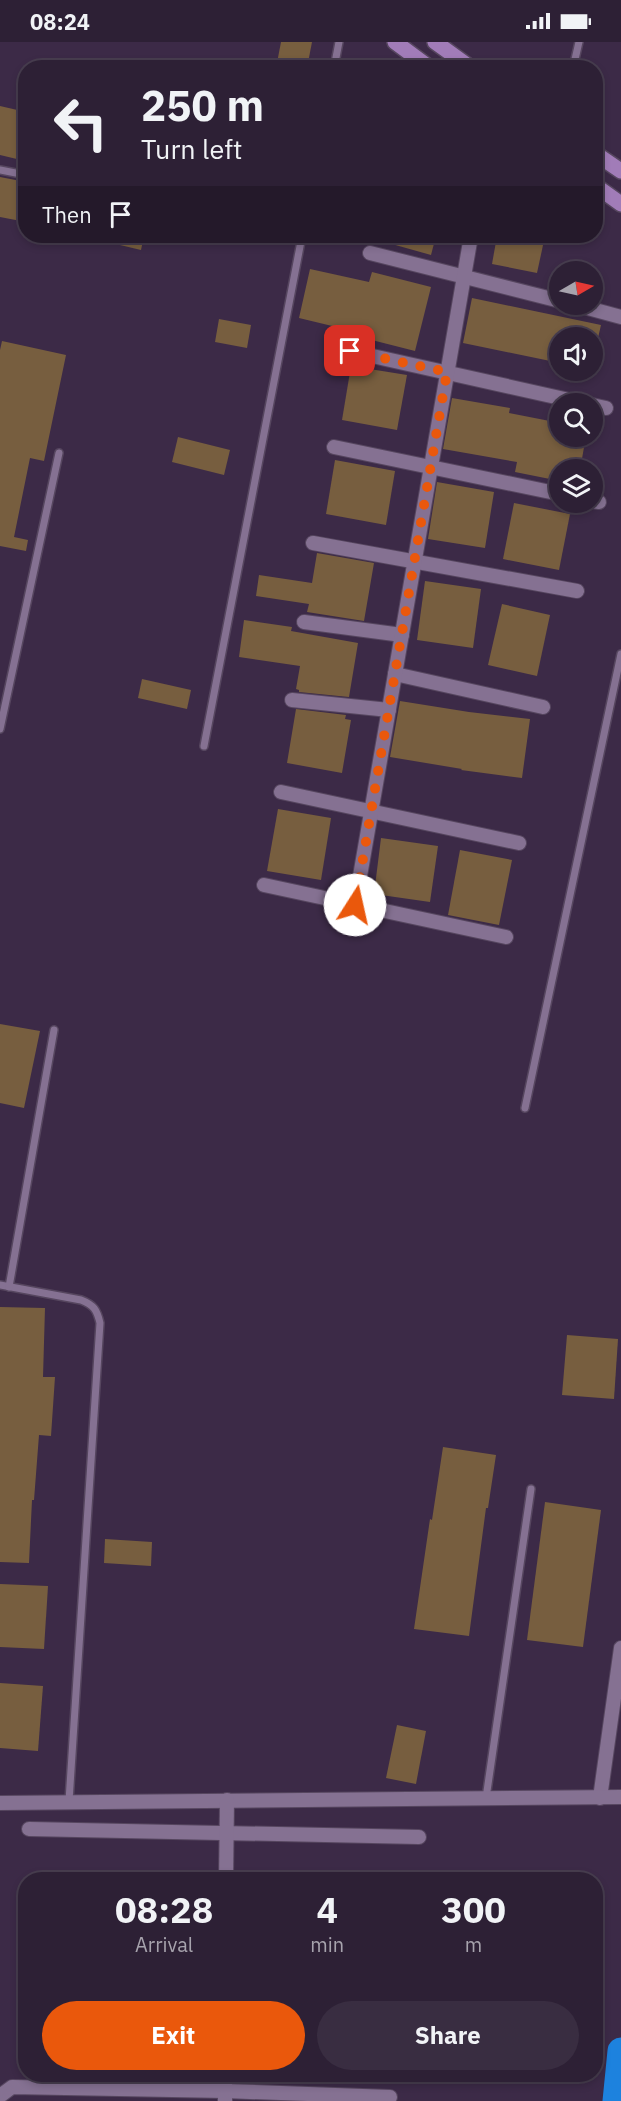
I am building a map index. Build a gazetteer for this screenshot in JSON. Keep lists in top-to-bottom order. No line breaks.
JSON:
{"north":"right","page":{"status":"08:24","turn":["250 m","Turn left"],"then":"Then","eta":["08:28","Arrival","4","min","300","m"],"buttons":["Exit","Share"]}}
